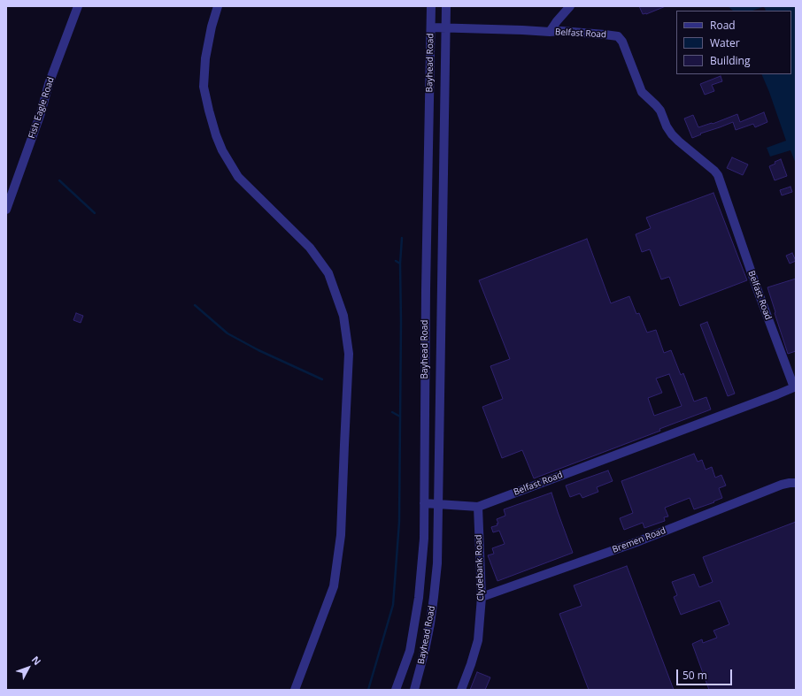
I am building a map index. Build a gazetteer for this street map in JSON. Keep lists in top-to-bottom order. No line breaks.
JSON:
{"streets":{"street":["Belfast Road","Bayhead Road","Fish Eagle Road","Bremen Road","Clydebank Road"]},"crossings":[["Belfast Road","Bayhead Road"],["Belfast Road","Clydebank Road"],["Bremen Road","Clydebank Road"]],"legend":["Road","Water","Building"],"scale_bar":"50 m","north":"top right"}
